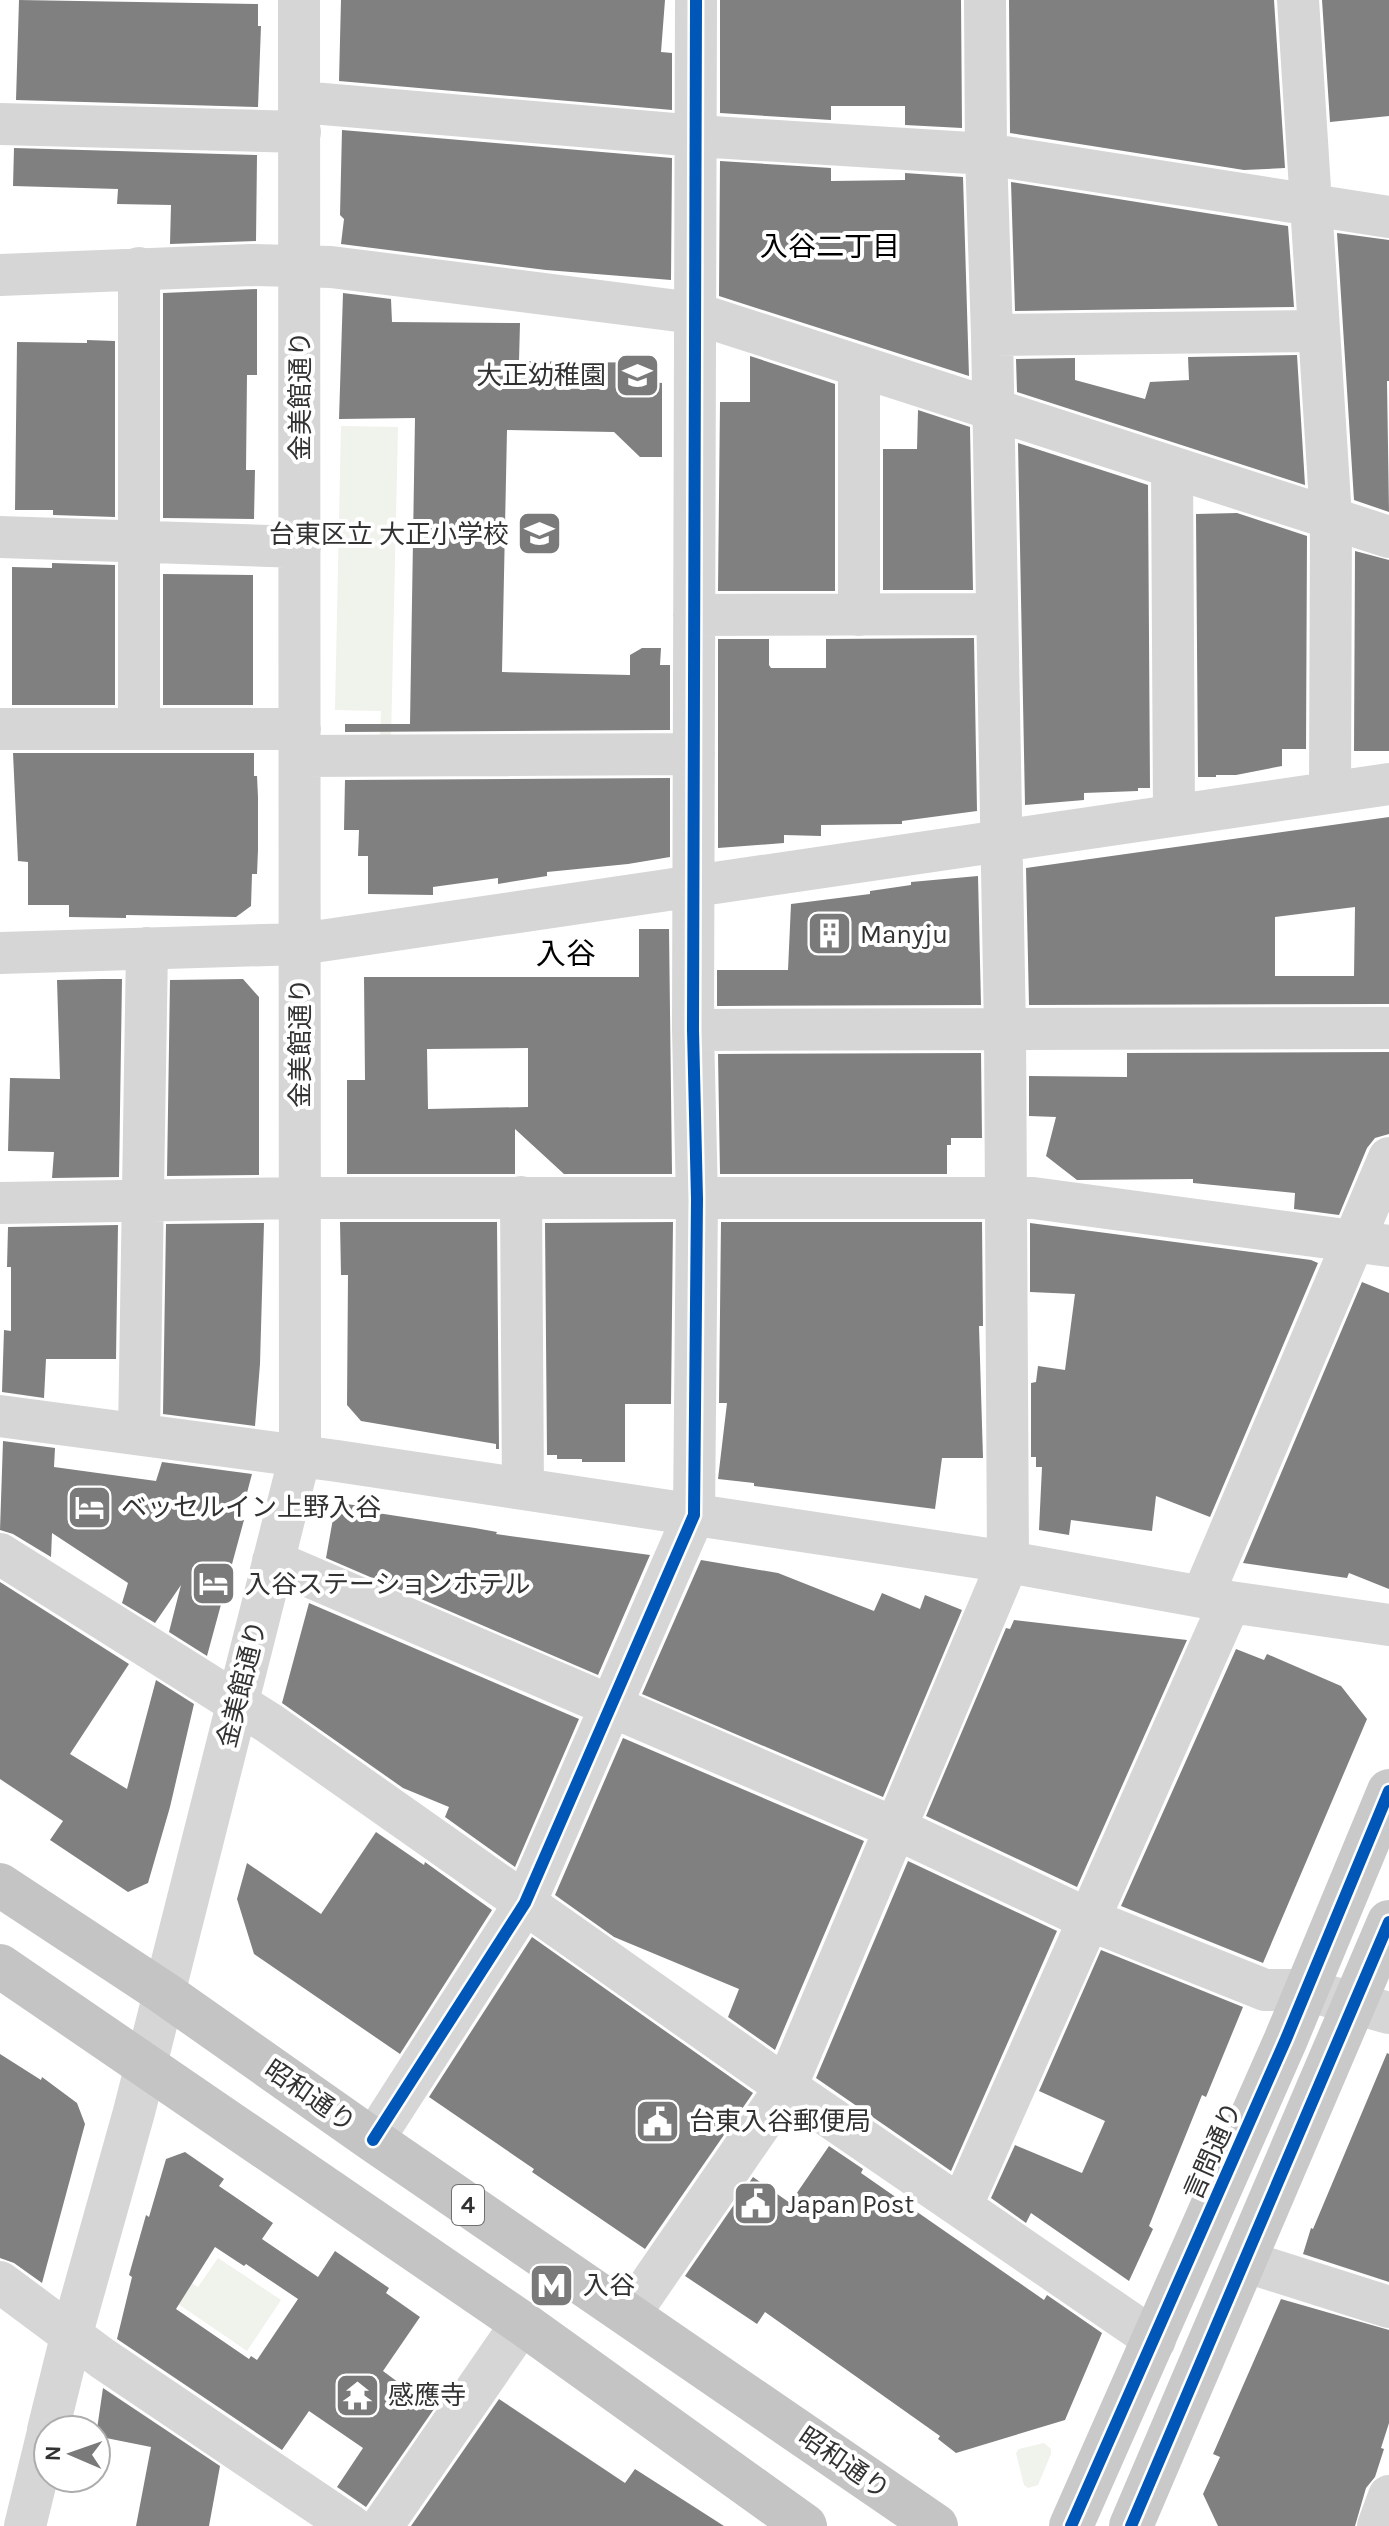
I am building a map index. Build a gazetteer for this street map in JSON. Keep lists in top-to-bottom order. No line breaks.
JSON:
{"streets":{"highway":["昭和通り","4"],"main road":["言問通り"],"street":["金美館通り"]},"crossings":[["金美館通り","昭和通り"]],"districts":["入谷二丁目","入谷"],"places":{"school or university":["大正幼稚園","台東区立 大正小学校"],"building":["Manyju"],"hotel":["ベッセルイン上野入谷","入谷ステーションホテル"],"public building":["台東入谷郵便局","Japan Post"],"metro station":["入谷"],"temple":["感應寺"]},"north":"left"}
